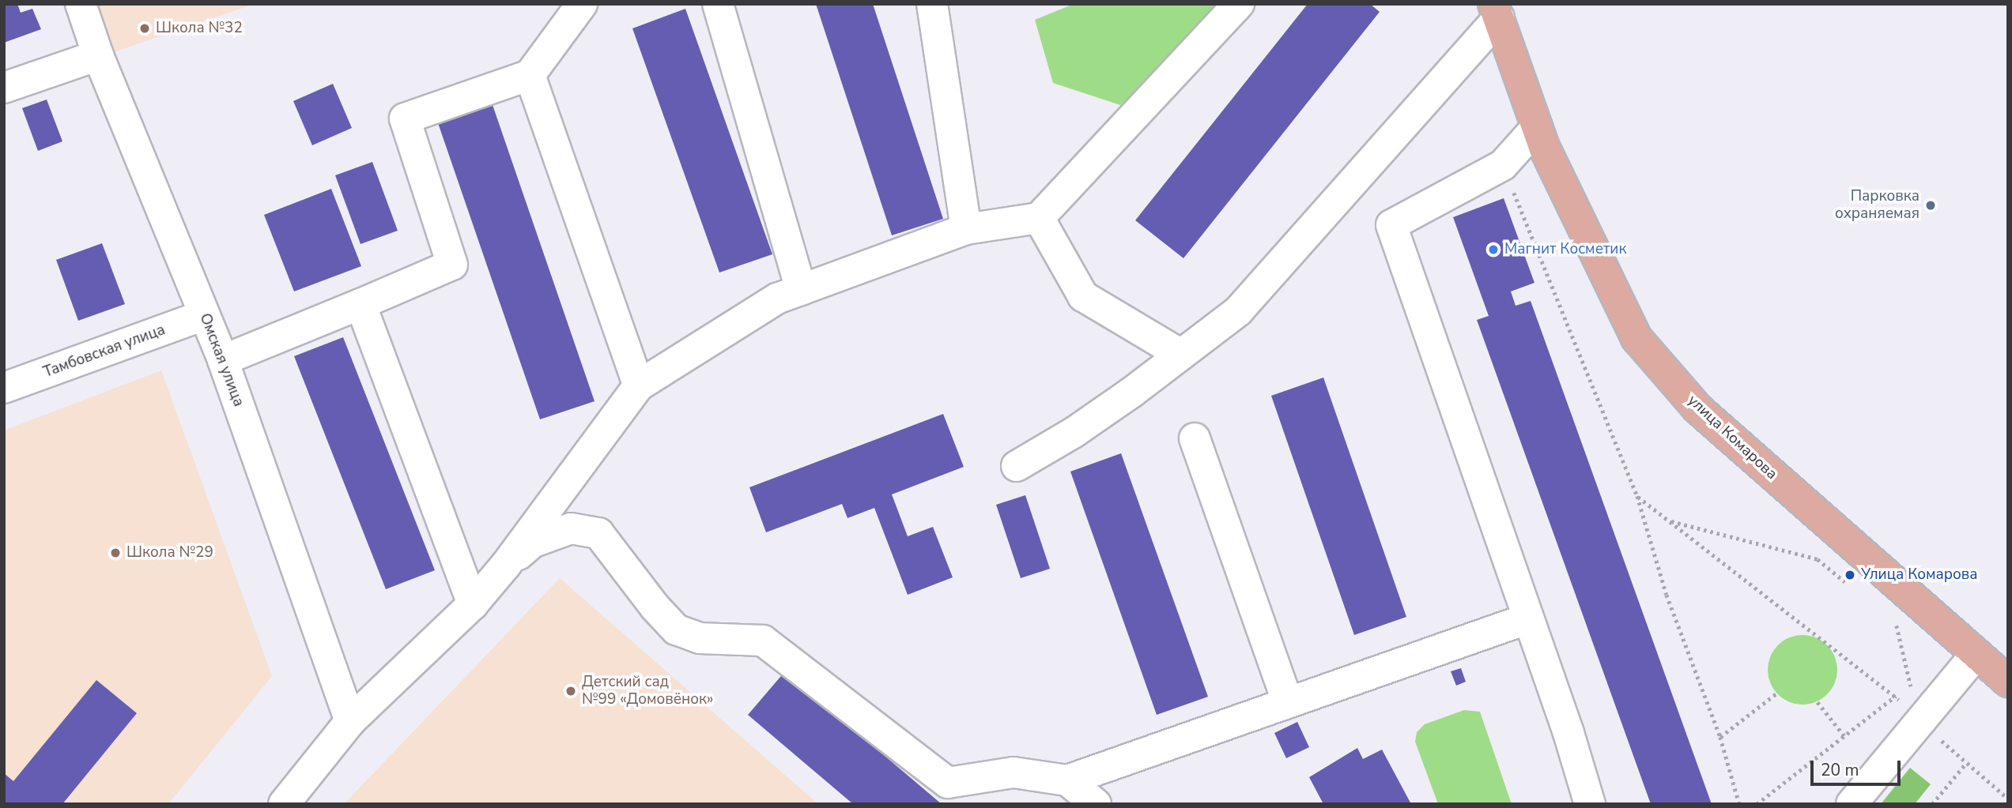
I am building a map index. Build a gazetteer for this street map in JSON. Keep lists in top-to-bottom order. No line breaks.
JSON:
{"streets":{"main road":["улица Комарова"],"street":["Тамбовская улица","Омская улица"]},"crossings":[["Тамбовская улица","Омская улица"]],"places":["Школа №32","Парковка охраняемая","Магнит Косметик","Школа №29","Улица Комарова","Детский сад №99 «Домовёнок»"],"scale_bar":"20 m"}
